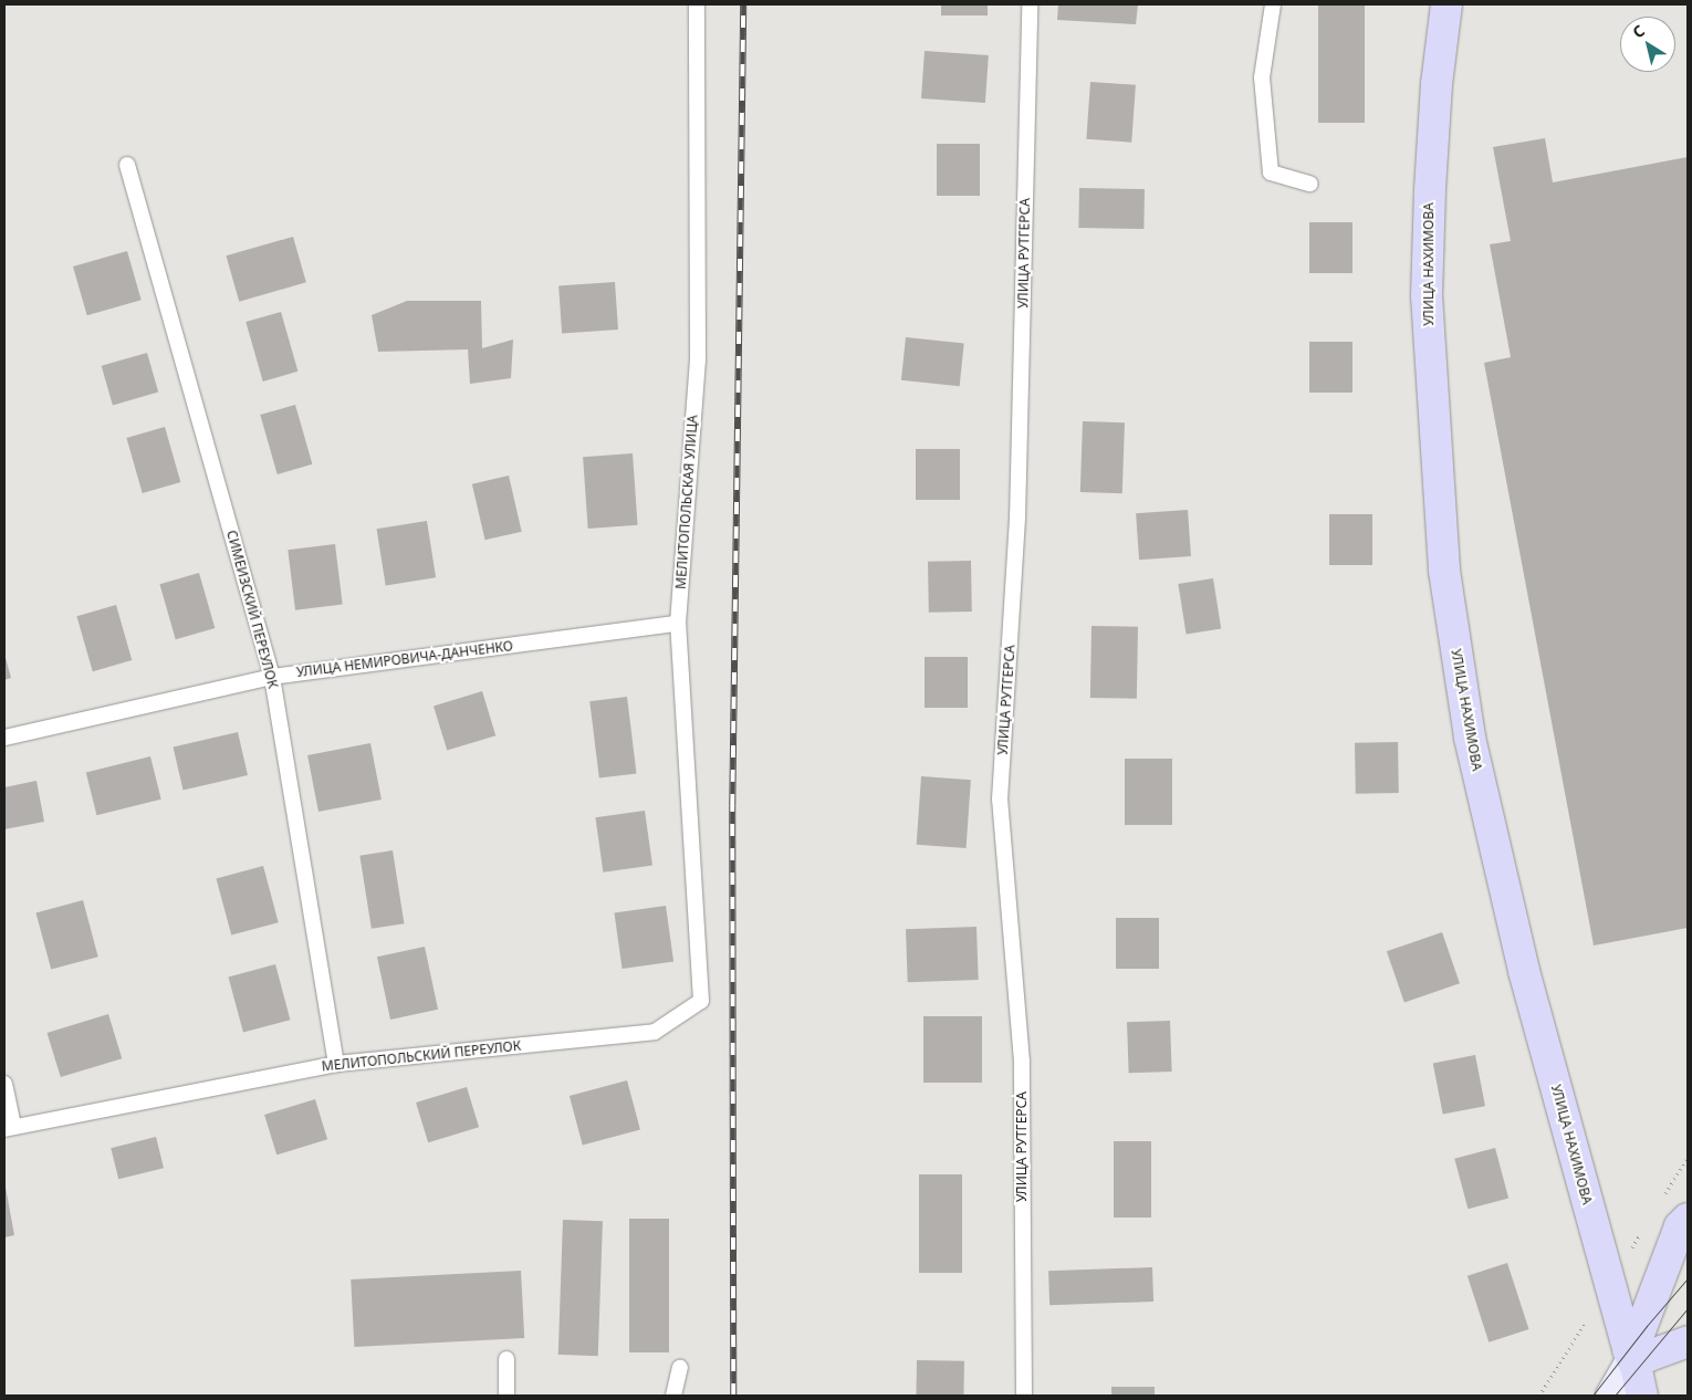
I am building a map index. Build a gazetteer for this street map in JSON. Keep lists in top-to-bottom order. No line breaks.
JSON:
{"streets":{"main road":["УЛИЦА НАХИМОВА"],"lane":["УЛИЦА РУТГЕРСА","МЕЛИТОПОЛЬСКАЯ УЛИЦА","СИМЕИЗСКИЙ ПЕРЕУЛОК","УЛИЦА НЕМИРОВИЧА-ДАНЧЕНКО","МЕЛИТОПОЛЬСКИЙ ПЕРЕУЛОК"]},"crossings":[["МЕЛИТОПОЛЬСКАЯ УЛИЦА","УЛИЦА НЕМИРОВИЧА-ДАНЧЕНКО"],["МЕЛИТОПОЛЬСКАЯ УЛИЦА","МЕЛИТОПОЛЬСКИЙ ПЕРЕУЛОК"],["СИМЕИЗСКИЙ ПЕРЕУЛОК","УЛИЦА НЕМИРОВИЧА-ДАНЧЕНКО"],["СИМЕИЗСКИЙ ПЕРЕУЛОК","МЕЛИТОПОЛЬСКИЙ ПЕРЕУЛОК"]],"north":"top left"}
